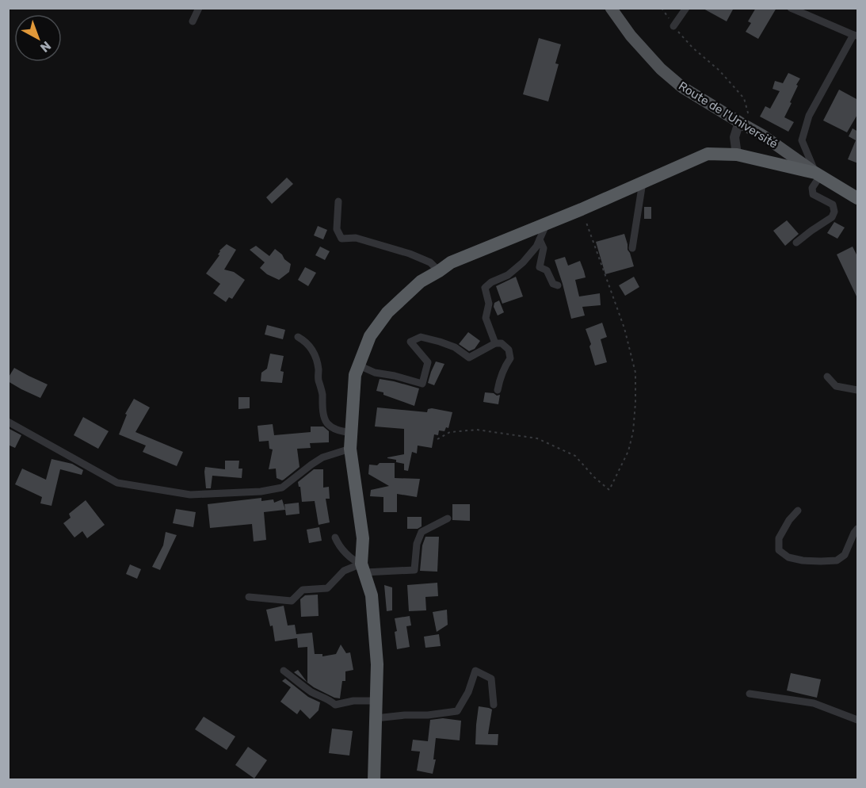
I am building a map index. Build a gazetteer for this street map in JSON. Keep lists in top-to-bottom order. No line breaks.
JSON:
{"streets":{"main road":["Route de l'Université"]},"north":"bottom right"}
